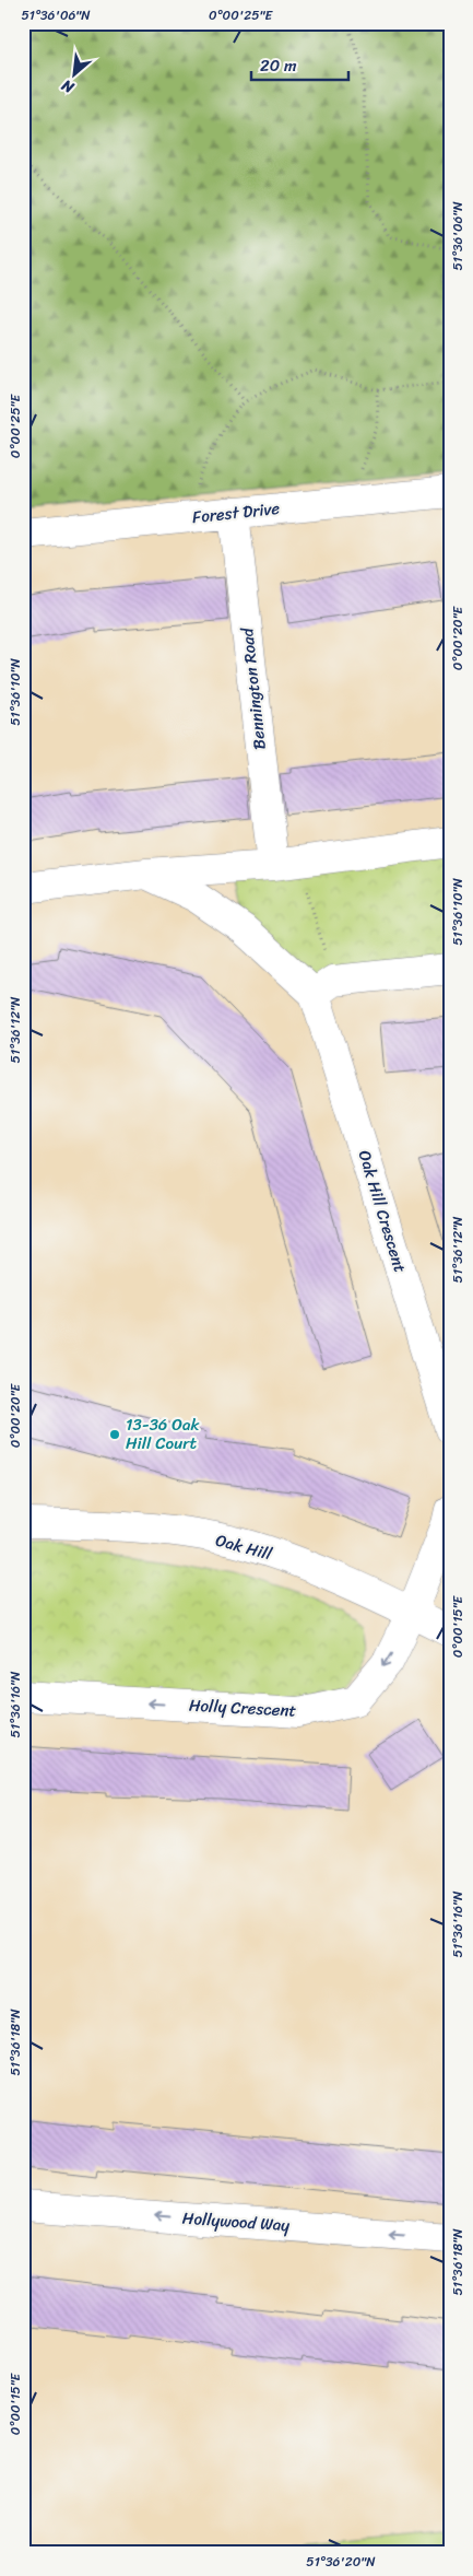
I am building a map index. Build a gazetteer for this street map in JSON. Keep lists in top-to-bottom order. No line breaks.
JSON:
{"streets":{"street":["Forest Drive","Bennington Road","Oak Hill Crescent","Oak Hill","Holly Crescent","Hollywood Way"]},"crossings":[["Forest Drive","Bennington Road"],["Oak Hill","Holly Crescent"]],"one_way":["Holly Crescent","Hollywood Way"],"places":["13-36 Oak Hill Court"],"scale_bar":"20 m","north":"bottom left","coordinates":["51°36'06\"N","0°00'25\"E","0°00'20\"E","51°36'10\"N","51°36'12\"N","0°00'15\"E","51°36'16\"N","51°36'18\"N","51°36'20\"N"]}
